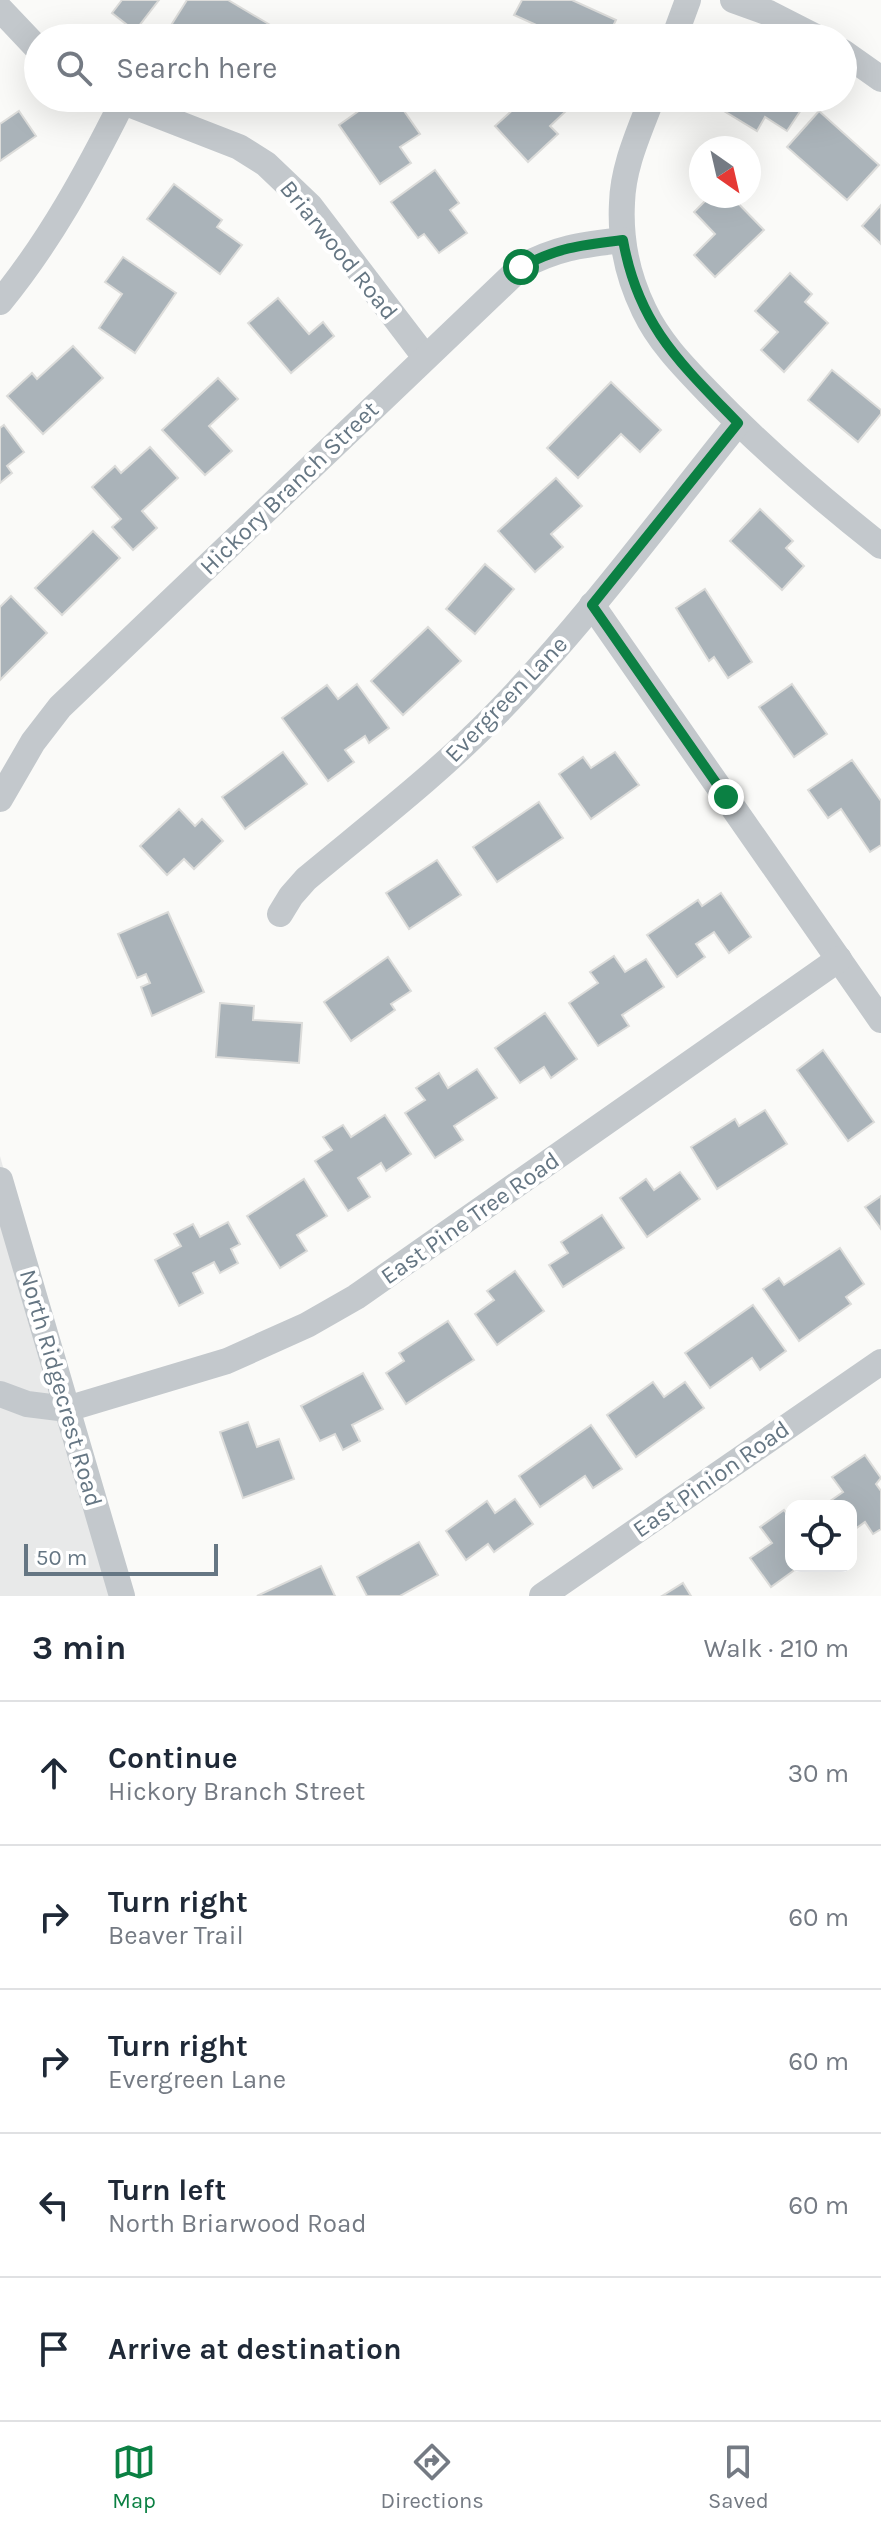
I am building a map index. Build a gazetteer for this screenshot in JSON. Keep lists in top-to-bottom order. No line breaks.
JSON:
{"streets":{"street":["Briarwood Road","Hickory Branch Street","Evergreen Lane","East Pine Tree Road","North Ridgecrest Road","East Pinion Road"]},"crossings":[["Briarwood Road","Hickory Branch Street"],["East Pine Tree Road","North Ridgecrest Road"]],"scale_bar":"50 m","north":"bottom right","page":{"search":"Search here","scale":"50 m","heading":["3 min","Walk · 210 m"],"list":[["Continue","Hickory Branch Street","30 m"],["Turn right","Beaver Trail","60 m"],["Turn right","Evergreen Lane","60 m"],["Turn left","North Briarwood Road","60 m"],"Arrive at destination"],"nav":["Map","Directions","Saved"]}}
